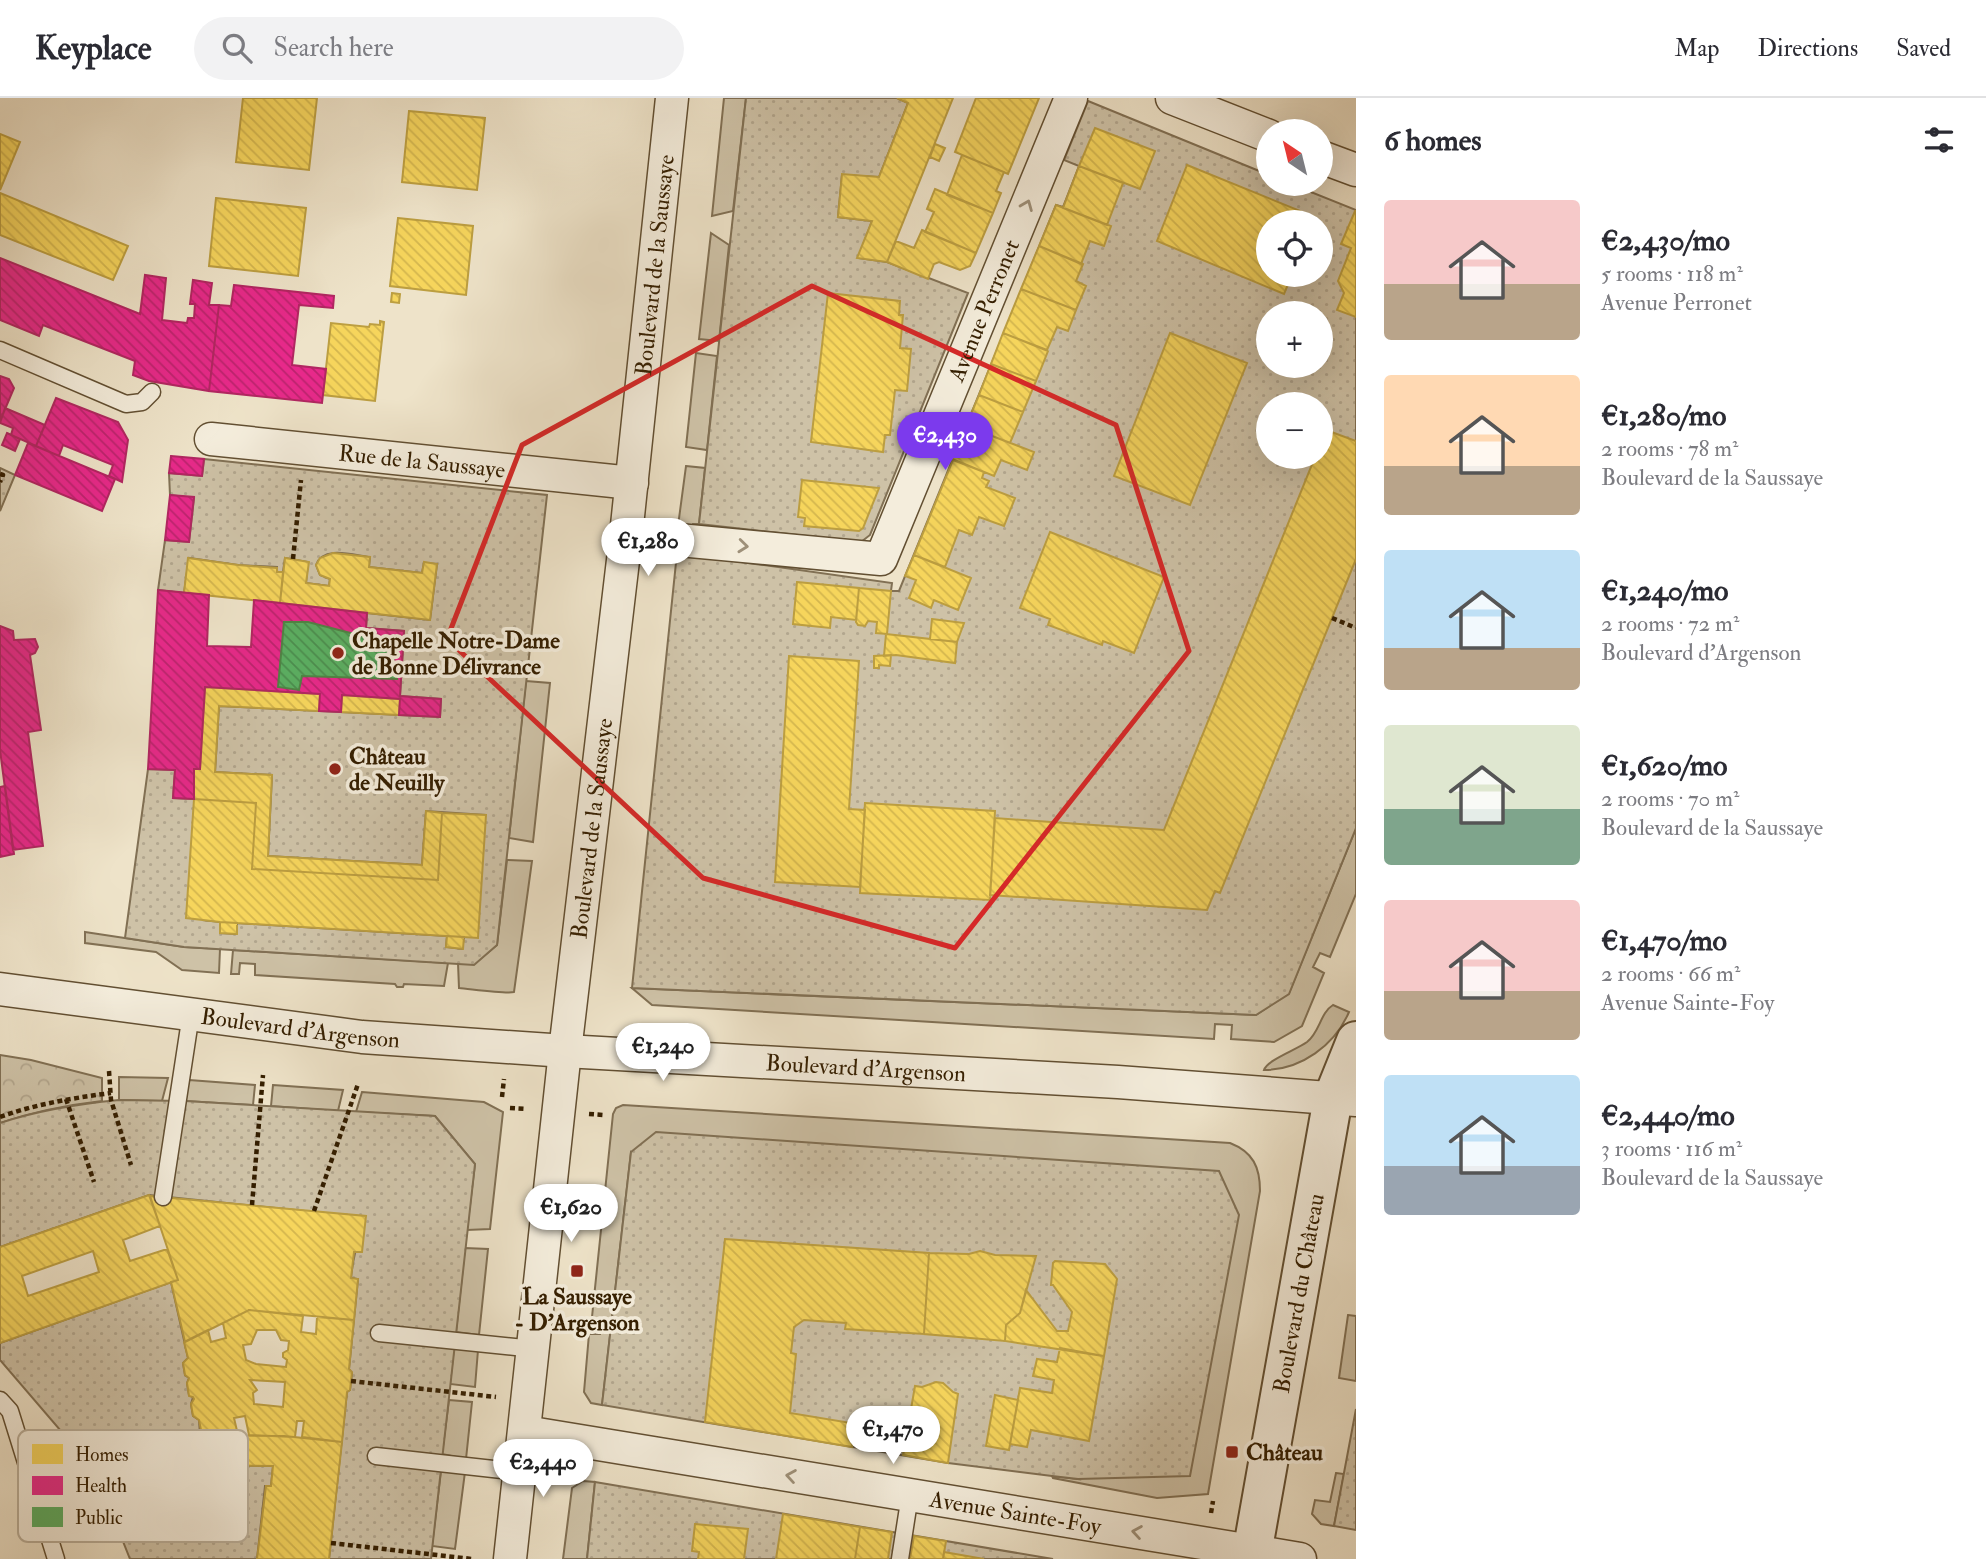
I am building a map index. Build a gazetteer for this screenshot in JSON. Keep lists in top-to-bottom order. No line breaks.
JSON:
{"streets":{"street":["Boulevard de la Saussaye","Avenue Perronet","Rue de la Saussaye","Boulevard d'Argenson","Boulevard du Château","Avenue Sainte-Foy"]},"crossings":[["Boulevard de la Saussaye","Avenue Perronet"],["Boulevard de la Saussaye","Rue de la Saussaye"],["Boulevard de la Saussaye","Boulevard d'Argenson"],["Boulevard de la Saussaye","Avenue Sainte-Foy"],["Boulevard d'Argenson","Boulevard du Château"],["Boulevard du Château","Avenue Sainte-Foy"]],"one_way":["Avenue Perronet","Avenue Sainte-Foy"],"places":{"other":["Chapelle Notre-Dame de Bonne Délivrance","Château de Neuilly"],"transit":["La Saussaye - D'Argenson","Château"]},"legend":["Homes","Health","Public"],"north":"top left","page":{"header":"Keyplace","search":"Search here","nav":["Map","Directions","Saved"],"heading":"6 homes","map_buttons":["+","−"],"list":[{"name":"€2,430/mo","note":"5 rooms · 118 m² · Avenue Perronet"},{"name":"€1,280/mo","note":"2 rooms · 78 m² · Boulevard de la Saussaye"},{"name":"€1,240/mo","note":"2 rooms · 72 m² · Boulevard d'Argenson"},{"name":"€1,620/mo","note":"2 rooms · 70 m² · Boulevard de la Saussaye"},{"name":"€1,470/mo","note":"2 rooms · 66 m² · Avenue Sainte-Foy"},{"name":"€2,440/mo","note":"3 rooms · 116 m² · Boulevard de la Saussaye"}],"price":["€2,430","€1,280","€1,240","€1,620","€1,470","€2,440"]}}
